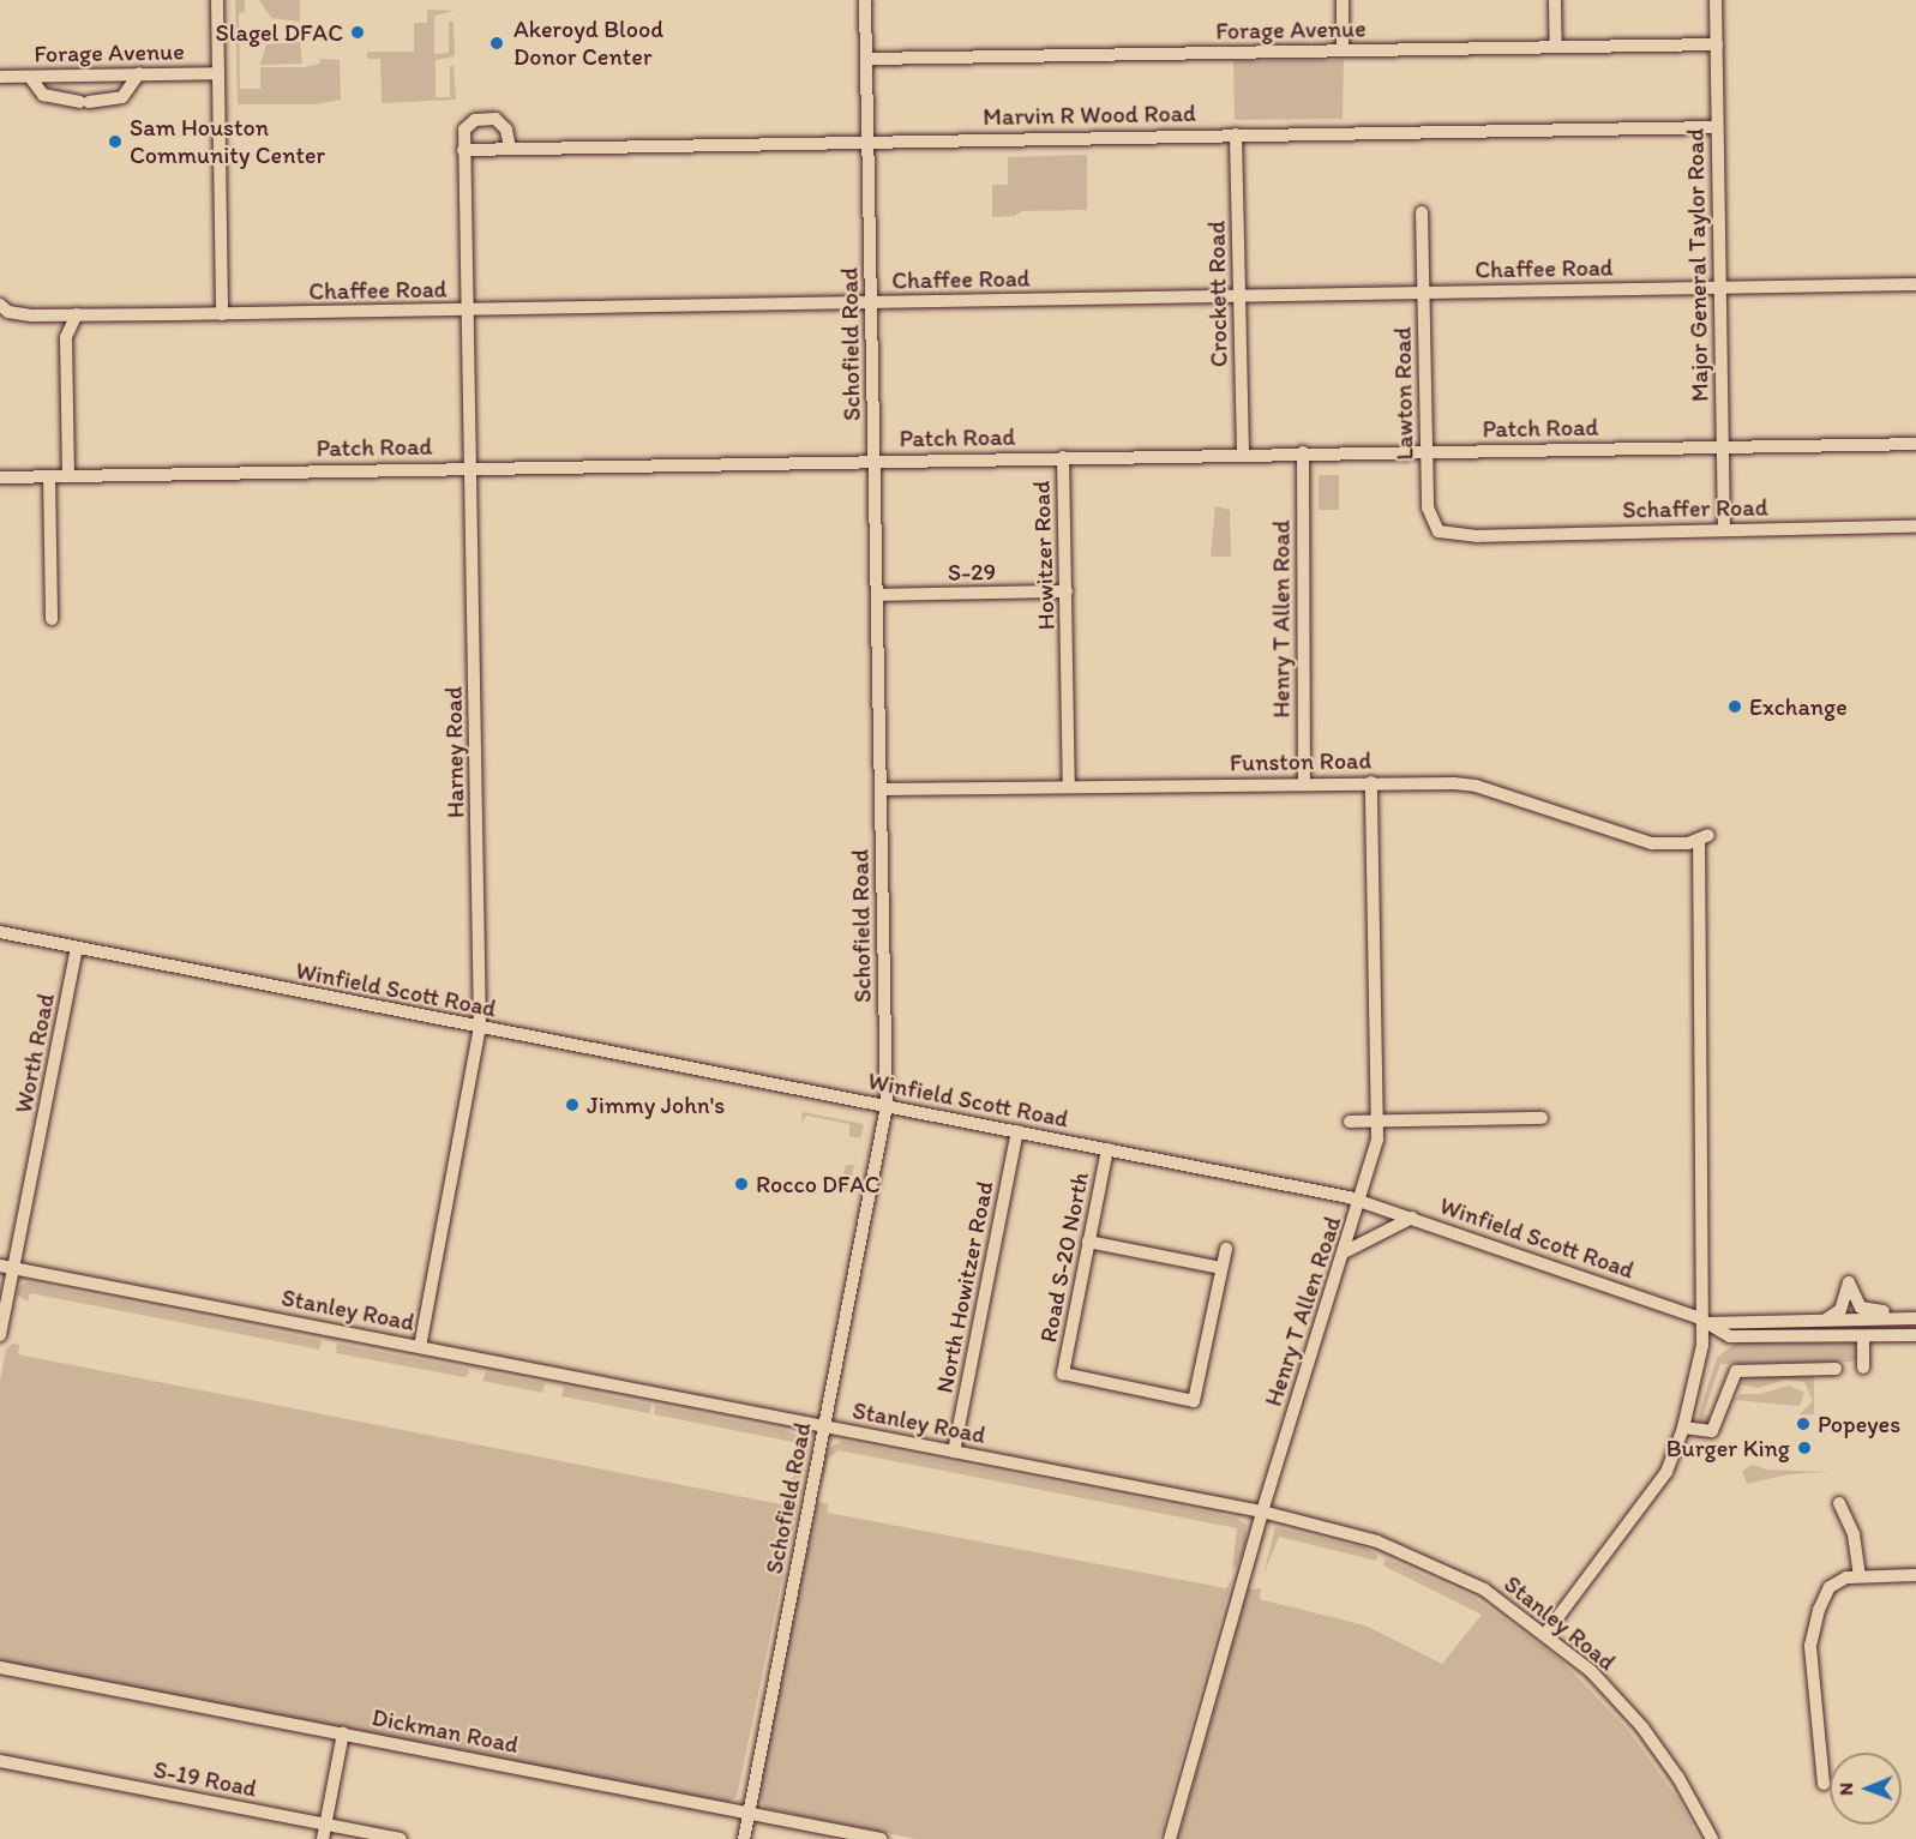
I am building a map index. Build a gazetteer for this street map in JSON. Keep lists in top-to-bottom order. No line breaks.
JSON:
{"streets":{"street":["Forage Avenue","Marvin R Wood Road","Major General Taylor Road","Chaffee Road","Crockett Road","Schofield Road","Lawton Road","Patch Road","Schaffer Road","Howitzer Road","S-29","Henry T Allen Road","Harney Road","Funston Road","Winfield Scott Road","Worth Road","Road S-20 North","North Howitzer Road","Stanley Road","Dickman Road","S-19 Road"]},"crossings":[["Forage Avenue","Major General Taylor Road"],["Forage Avenue","Schofield Road"],["Marvin R Wood Road","Major General Taylor Road"],["Marvin R Wood Road","Crockett Road"],["Marvin R Wood Road","Schofield Road"],["Marvin R Wood Road","Harney Road"],["Major General Taylor Road","Chaffee Road"],["Major General Taylor Road","Patch Road"],["Major General Taylor Road","Schaffer Road"],["Chaffee Road","Crockett Road"],["Chaffee Road","Schofield Road"],["Chaffee Road","Lawton Road"],["Chaffee Road","Harney Road"],["Crockett Road","Patch Road"],["Schofield Road","Patch Road"],["Schofield Road","S-29"],["Schofield Road","Funston Road"],["Schofield Road","Winfield Scott Road"],["Schofield Road","Stanley Road"],["Schofield Road","Dickman Road"],["Lawton Road","Patch Road"],["Lawton Road","Schaffer Road"],["Patch Road","Howitzer Road"],["Patch Road","Henry T Allen Road"],["Patch Road","Harney Road"],["Howitzer Road","S-29"],["Howitzer Road","Funston Road"],["Henry T Allen Road","Funston Road"],["Henry T Allen Road","Winfield Scott Road"],["Henry T Allen Road","Stanley Road"],["Harney Road","Winfield Scott Road"],["Harney Road","Stanley Road"],["Funston Road","Winfield Scott Road"],["Winfield Scott Road","Worth Road"],["Winfield Scott Road","Road S-20 North"],["Winfield Scott Road","North Howitzer Road"],["Worth Road","Stanley Road"],["North Howitzer Road","Stanley Road"]],"places":["Slagel DFAC","Akeroyd Blood Donor Center","Sam Houston Community Center","Exchange","Jimmy John's","Rocco DFAC","Popeyes","Burger King"],"north":"left"}
